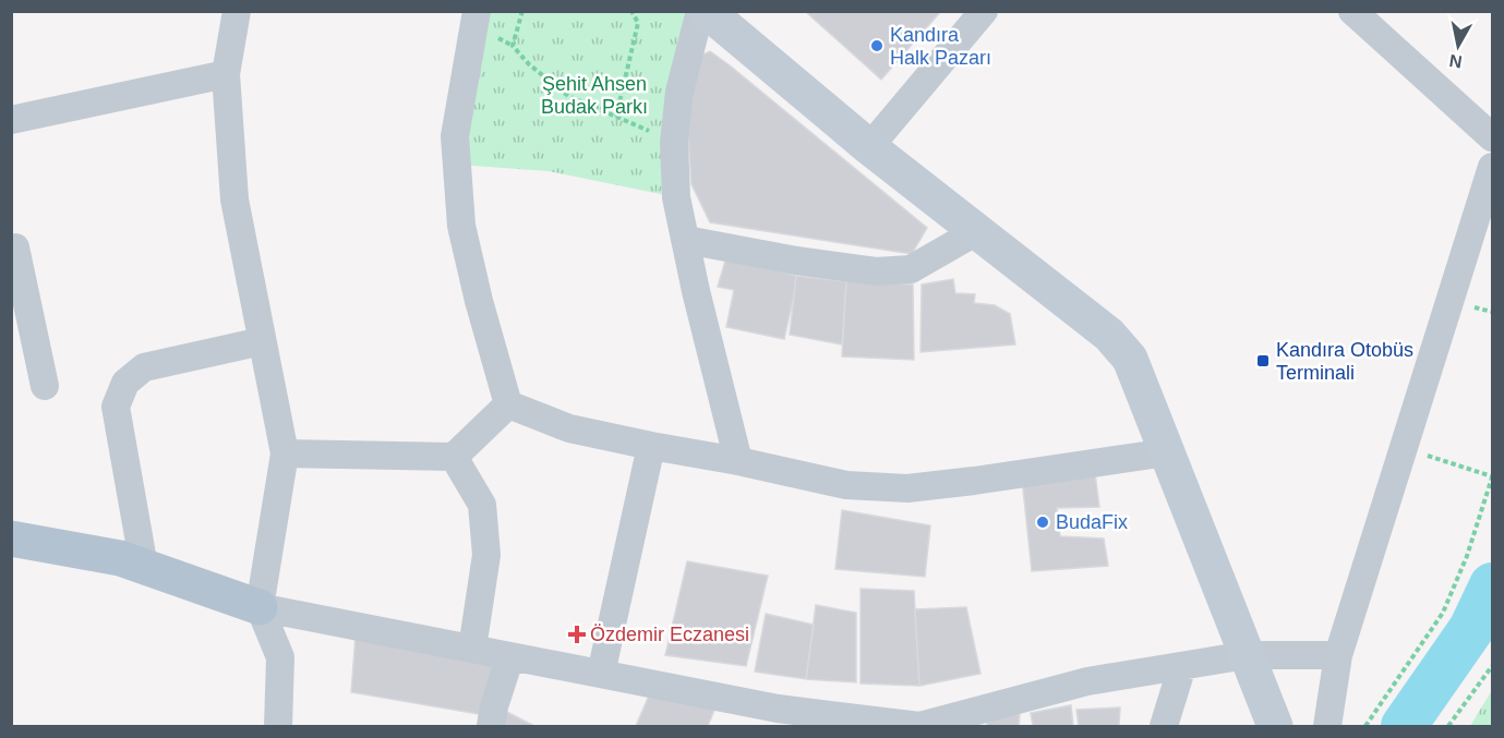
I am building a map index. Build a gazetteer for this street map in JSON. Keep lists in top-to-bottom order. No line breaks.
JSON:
{"parks":["Şehit Ahsen Budak Parkı"],"places":{"other":["Kandıra Halk Pazarı","BudaFix"],"transit":["Kandıra Otobüs Terminali"],"health":["Özdemir Eczanesi"]},"north":"bottom"}
